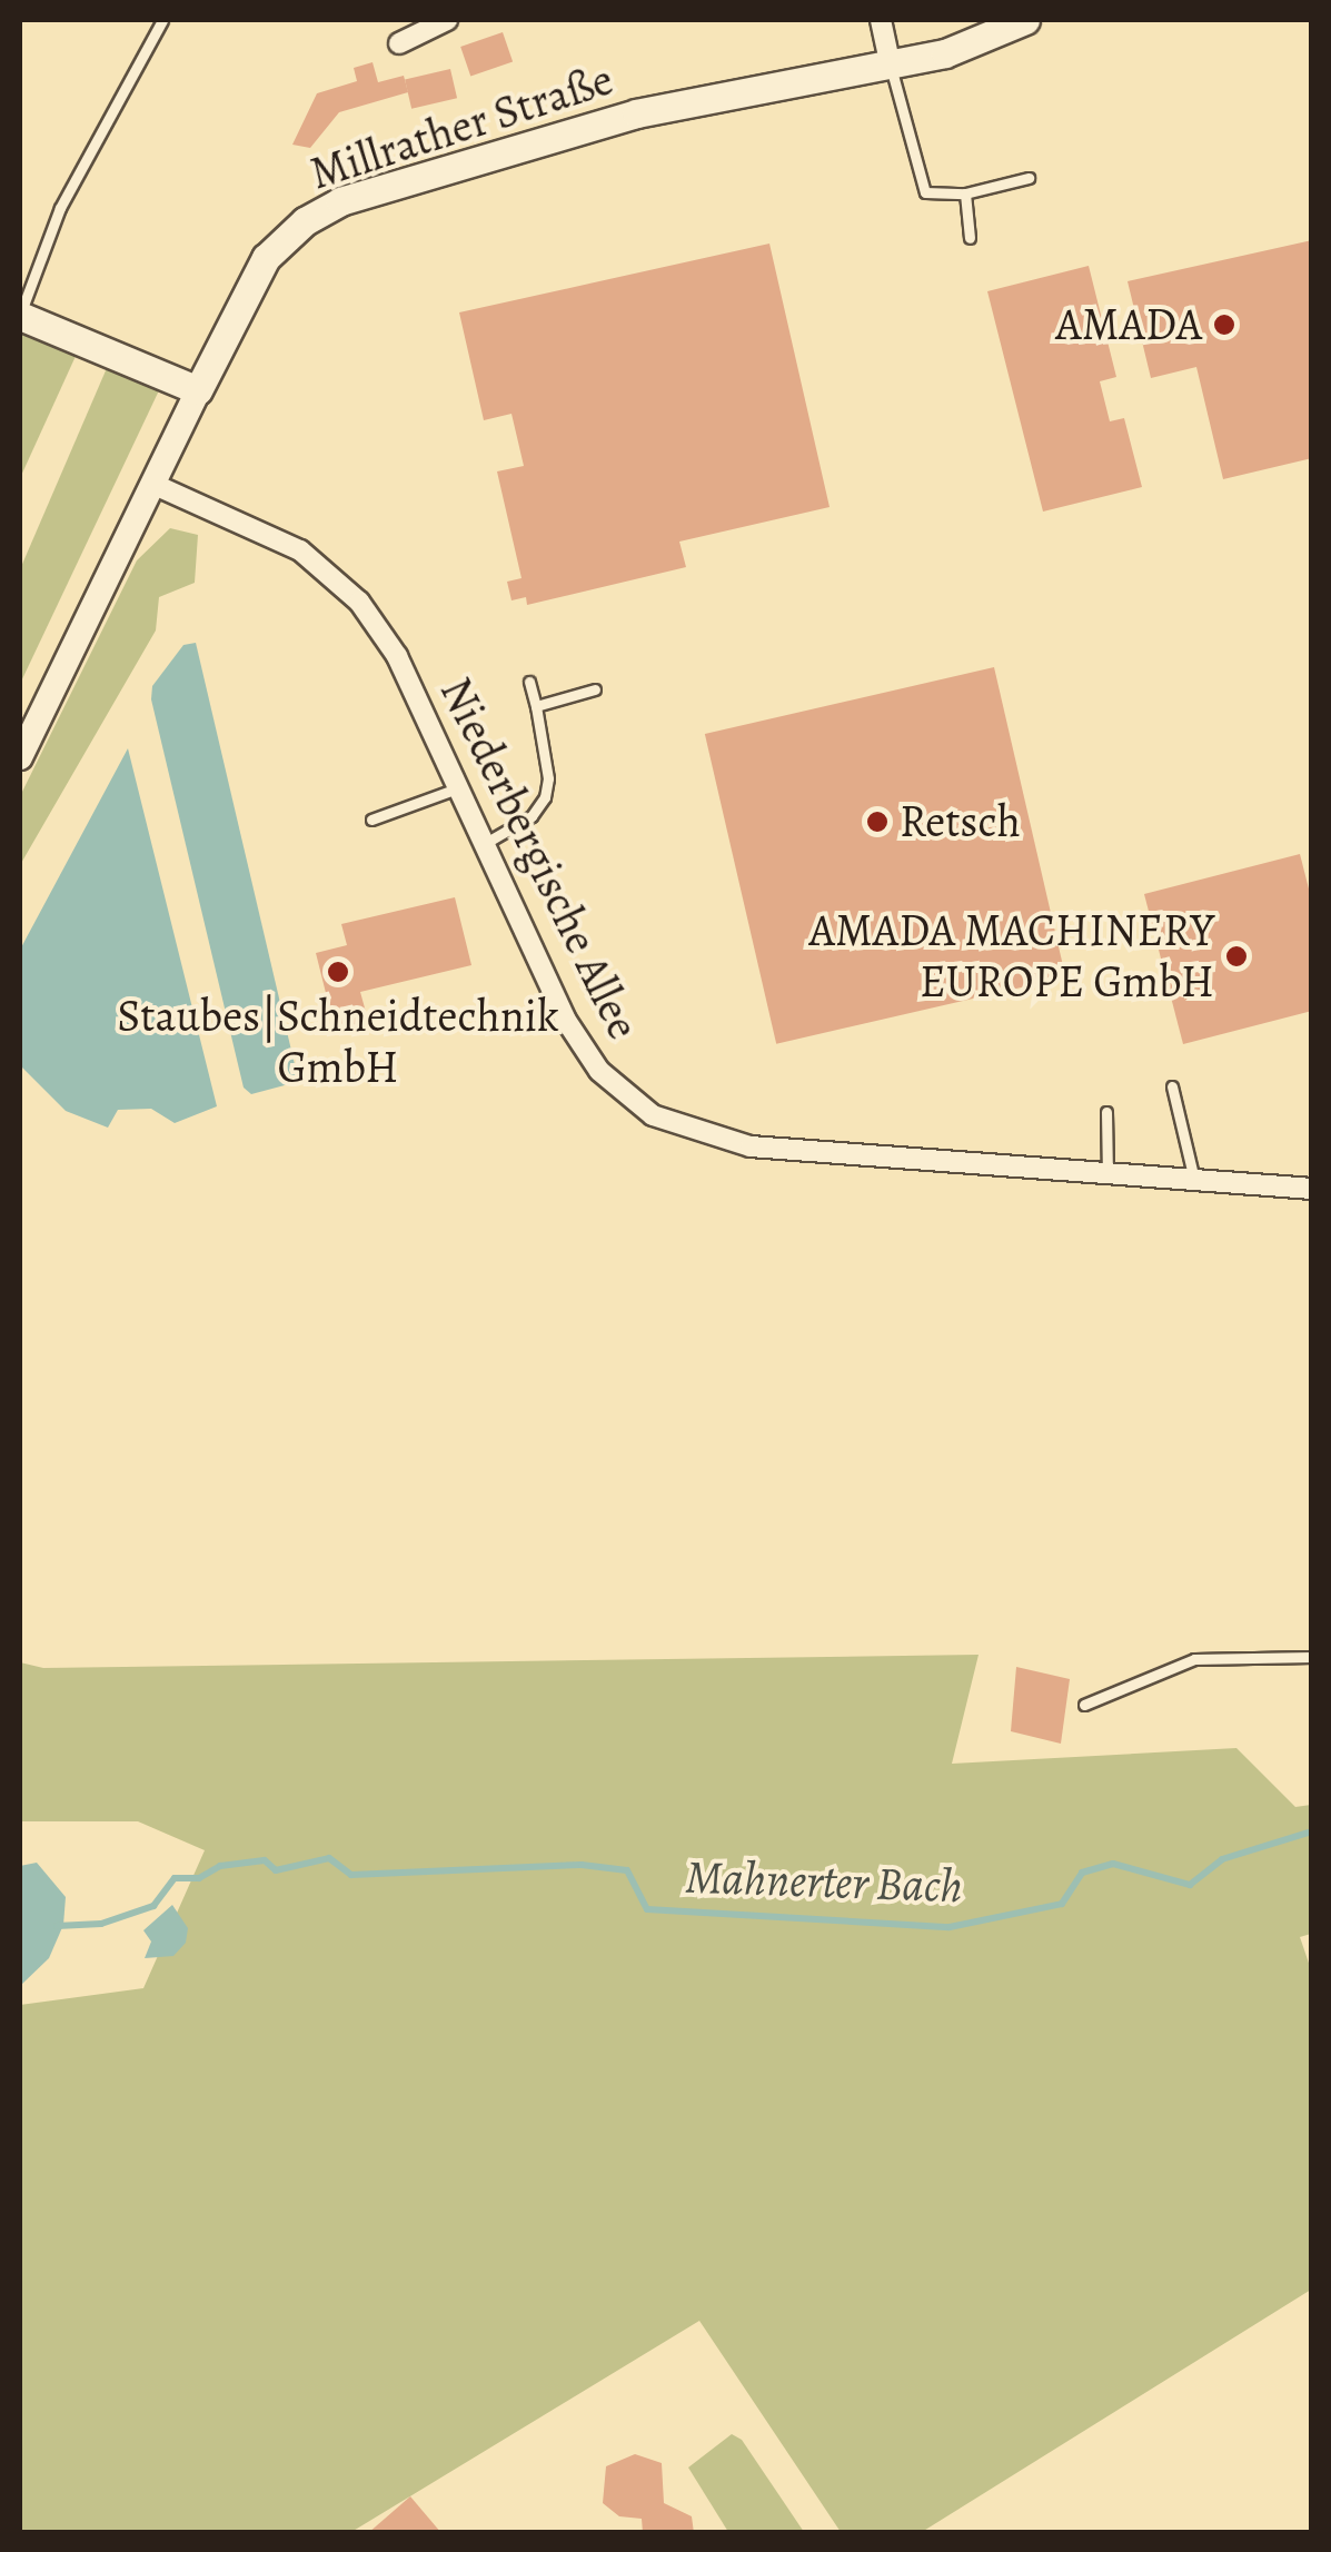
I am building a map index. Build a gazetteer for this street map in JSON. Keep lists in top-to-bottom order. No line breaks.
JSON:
{"streets":{"main road":["Millrather Straße"],"street":["Niederbergische Allee"]},"water":["Mahnerter Bach"],"places":["AMADA","Retsch","AMADA MACHINERY EUROPE GmbH","Staubes|Schneidtechnik GmbH"]}
